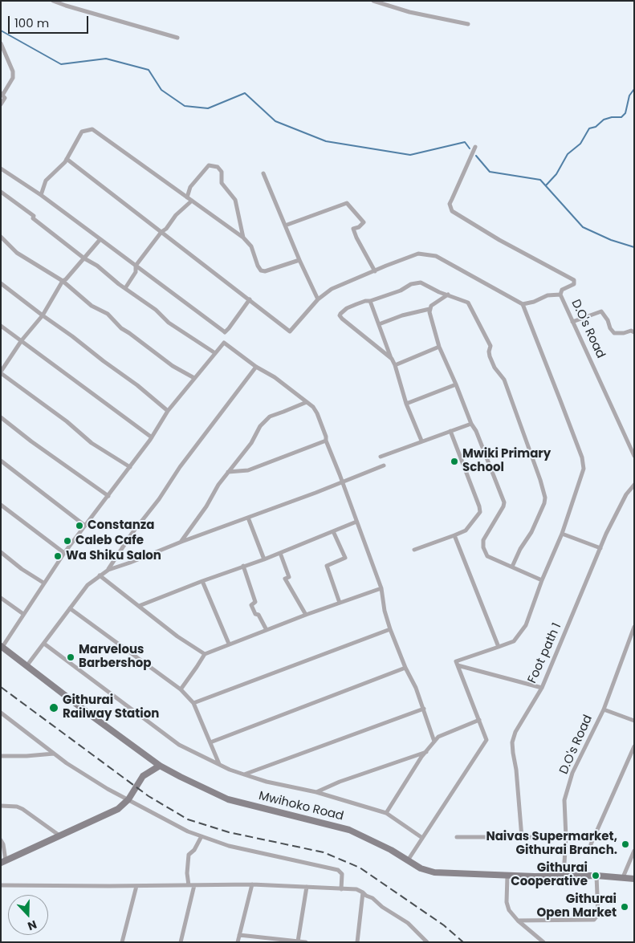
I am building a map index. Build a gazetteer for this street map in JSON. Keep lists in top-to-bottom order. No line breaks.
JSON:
{"streets":{"street":["D.O's Road","Foot path 1","Mwihoko Road"]},"crossings":[["D.O's Road","Mwihoko Road"]],"places":["Mwiki Primary School","Constanza","Caleb Cafe","Wa Shiku Salon","Marvelous Barbershop","Githurai Railway Station","Naivas Supermarket, Githurai Branch.","Githurai Cooperative","Githurai Open Market"],"scale_bar":"100 m","north":"bottom"}
